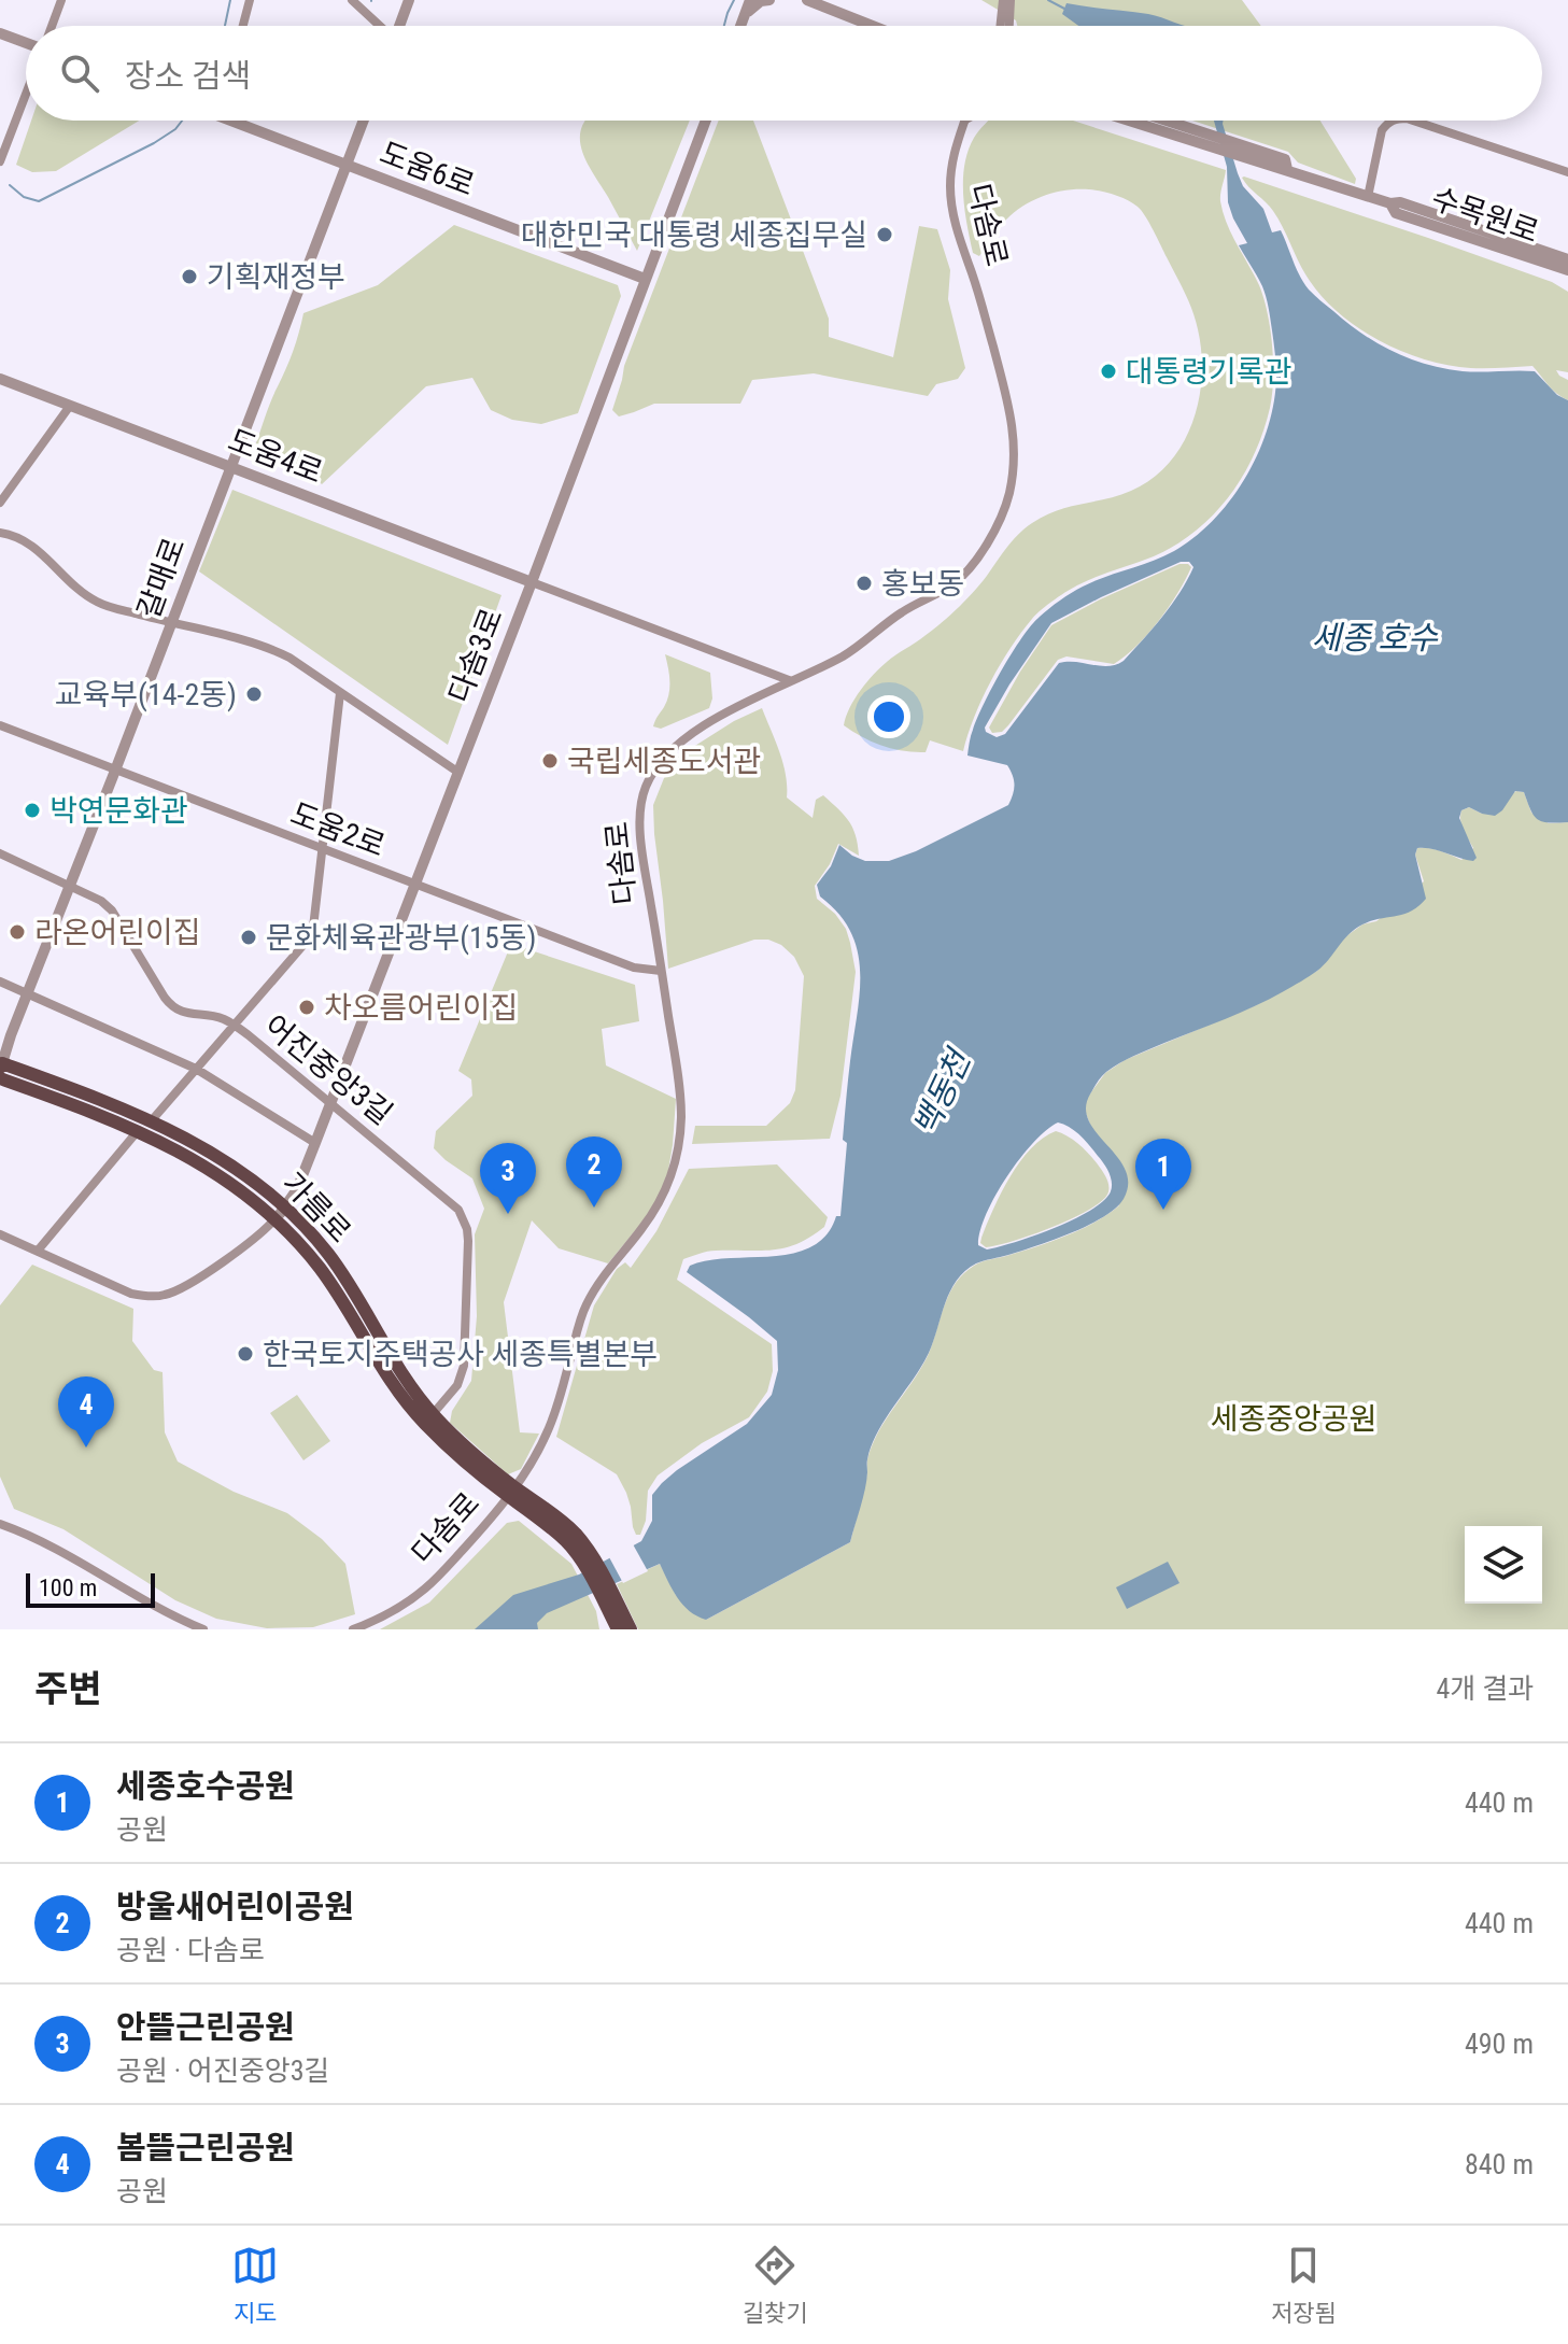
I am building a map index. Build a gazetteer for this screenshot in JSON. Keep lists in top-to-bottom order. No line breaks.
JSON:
{"streets":{"main road":["가름로"],"street":["도움6로","수목원로","다솜로","도움4로","갈매로","다솜3로","도움2로","어진중앙3길"]},"crossings":[["도움6로","갈매로"],["도움6로","다솜3로"],["다솜로","도움2로"],["다솜로","가름로"],["도움4로","갈매로"],["도움4로","다솜3로"],["갈매로","도움2로"],["갈매로","어진중앙3길"],["갈매로","가름로"],["다솜3로","도움2로"],["다솜3로","어진중앙3길"],["다솜3로","가름로"],["어진중앙3길","가름로"]],"water":["세종 호수","백동천"],"parks":["세종중앙공원"],"places":["대한민국 대통령 세종집무실","기획재정부","대통령기록관","홍보동","교육부(14-2동)","국립세종도서관","박연문화관","라온어린이집","문화체육관광부(15동)","차오름어린이집","한국토지주택공사 세종특별본부"],"scale_bar":"100 m","page":{"search":"장소 검색","pins":["2","1","3","4"],"scale":"100 m","heading":["주변","4개 결과"],"list":[{"mark":"1","name":"세종호수공원","note":"공원","value":"440 m"},{"mark":"2","name":"방울새어린이공원","note":"공원 · 다솜로","value":"440 m"},{"mark":"3","name":"안뜰근린공원","note":"공원 · 어진중앙3길","value":"490 m"},{"mark":"4","name":"봄뜰근린공원","note":"공원","value":"840 m"}],"nav":["지도","길찾기","저장됨"]}}
